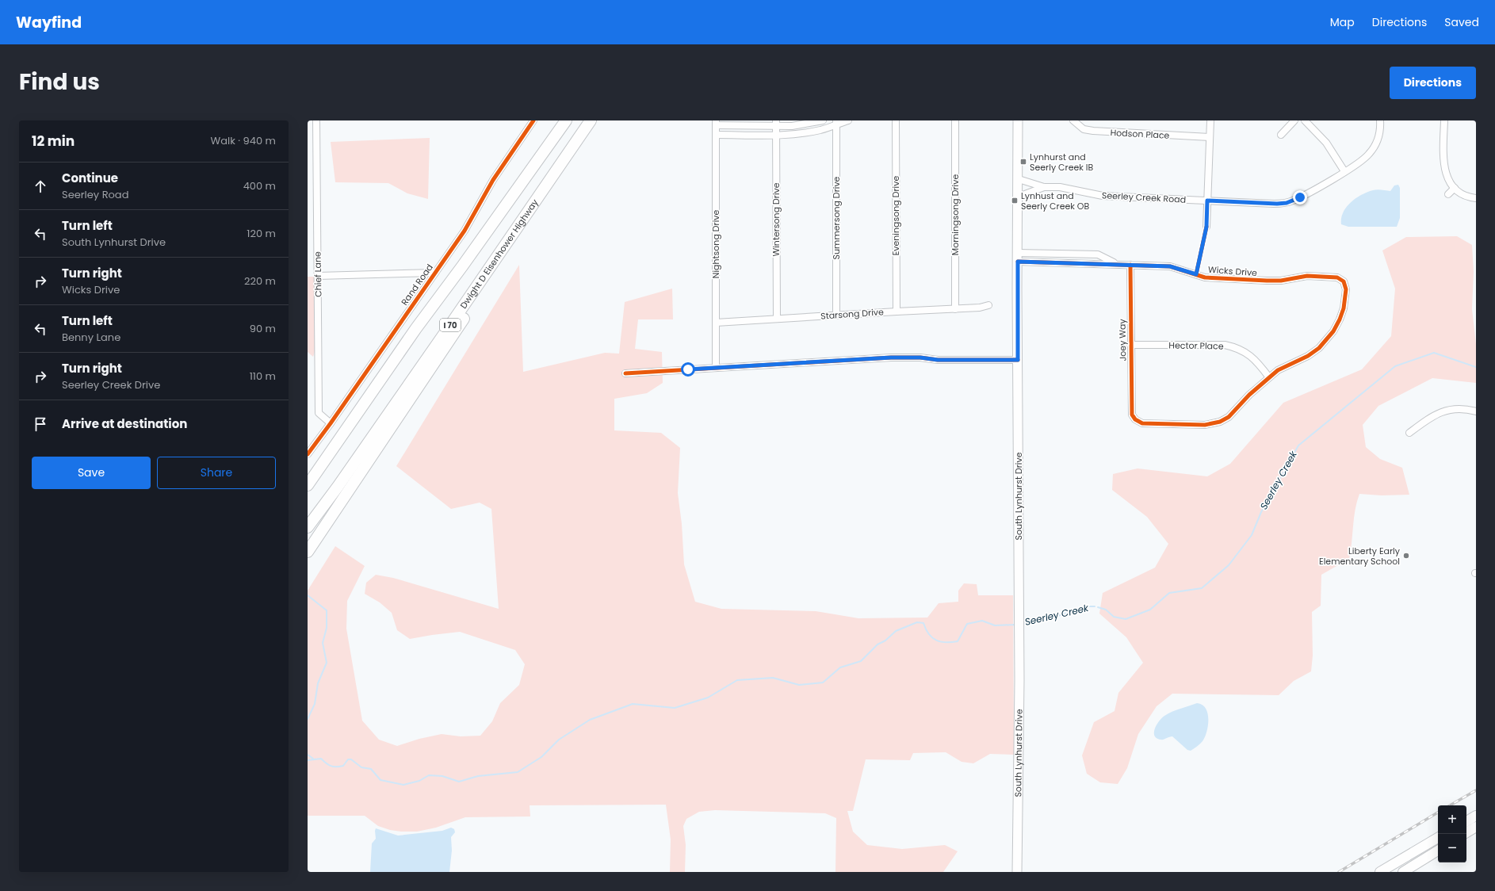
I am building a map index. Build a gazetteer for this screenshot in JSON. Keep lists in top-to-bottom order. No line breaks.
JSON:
{"streets":{"highway":["Dwight D Eisenhower Highway","I 70"],"main road":["South Lynhurst Drive"],"street":["Hodson Place","Seerley Creek Road","Morningsong Drive","Eveningsong Drive","Summersong Drive","Wintersong Drive","Nightsong Drive","Wicks Drive","Chief Lane","Rand Road","Starsong Drive","Joey Way","Hector Place"]},"crossings":[["Seerley Creek Road","South Lynhurst Drive"],["Morningsong Drive","Starsong Drive"],["Eveningsong Drive","Starsong Drive"],["Summersong Drive","Starsong Drive"],["Wintersong Drive","Starsong Drive"],["Nightsong Drive","Starsong Drive"],["Wicks Drive","Joey Way"],["Wicks Drive","Hector Place"],["Wicks Drive","South Lynhurst Drive"],["Chief Lane","Rand Road"],["Joey Way","Hector Place"]],"water":["Seerley Creek"],"places":{"transit":["Lynhurst and Seerly Creek IB","Lynhust and Seerly Creek OB"],"other":["Liberty Early Elementary School"]},"page":{"header":"Wayfind","nav":["Map","Directions","Saved"],"title":"Find us","buttons":["Directions",["Save","Share"]],"heading":["12 min","Walk · 940 m"],"list":[["Continue","Seerley Road","400 m"],["Turn left","South Lynhurst Drive","120 m"],["Turn right","Wicks Drive","220 m"],["Turn left","Benny Lane","90 m"],["Turn right","Seerley Creek Drive","110 m"],"Arrive at destination"],"map_buttons":["+","−"]}}
